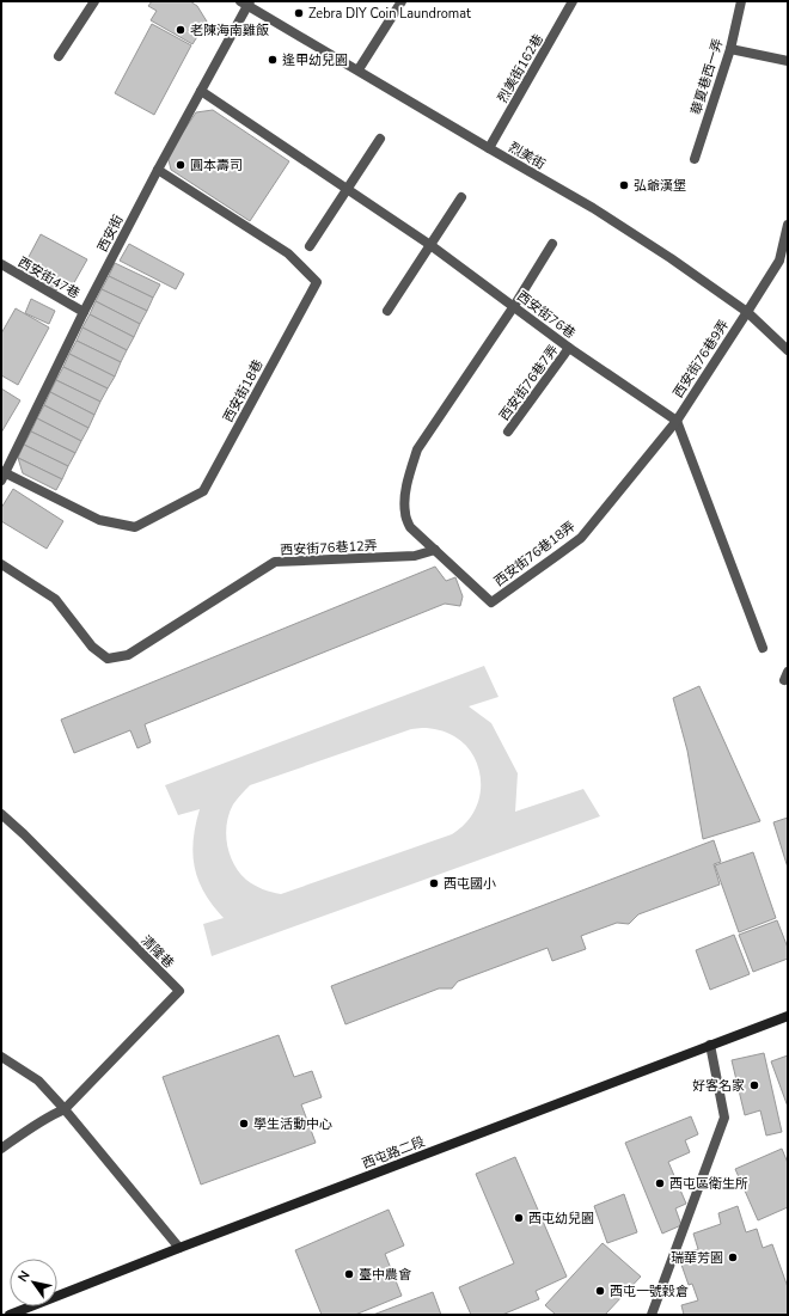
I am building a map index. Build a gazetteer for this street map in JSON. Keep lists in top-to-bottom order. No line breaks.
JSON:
{"streets":{"street":["烈美街162巷","華夏巷西一弄","烈美街","西安街","西安街47巷","西安街76巷","西安街76巷9弄","西安街76巷7弄","西安街18巷","西安街76巷12弄","西安街76巷18弄","清隆巷","西屯路二段"]},"crossings":[["烈美街162巷","烈美街"],["烈美街","西安街"],["烈美街","西安街76巷9弄"],["西安街","西安街47巷"],["西安街","西安街76巷"],["西安街","西安街18巷"],["西安街76巷","西安街76巷9弄"],["西安街76巷","西安街76巷7弄"],["西安街76巷","西安街76巷18弄"],["西安街76巷9弄","西安街76巷18弄"],["西安街76巷12弄","西安街76巷18弄"]],"places":["Zebra DIY Coin Laundromat","老陳海南雞飯","逢甲幼兒園","圓本壽司","弘爺漢堡","西屯國小","好客名家","學生活動中心","西屯區衛生所","西屯幼兒園","瑞華芳園","臺中農會","西屯一號穀倉"],"north":"top left"}
